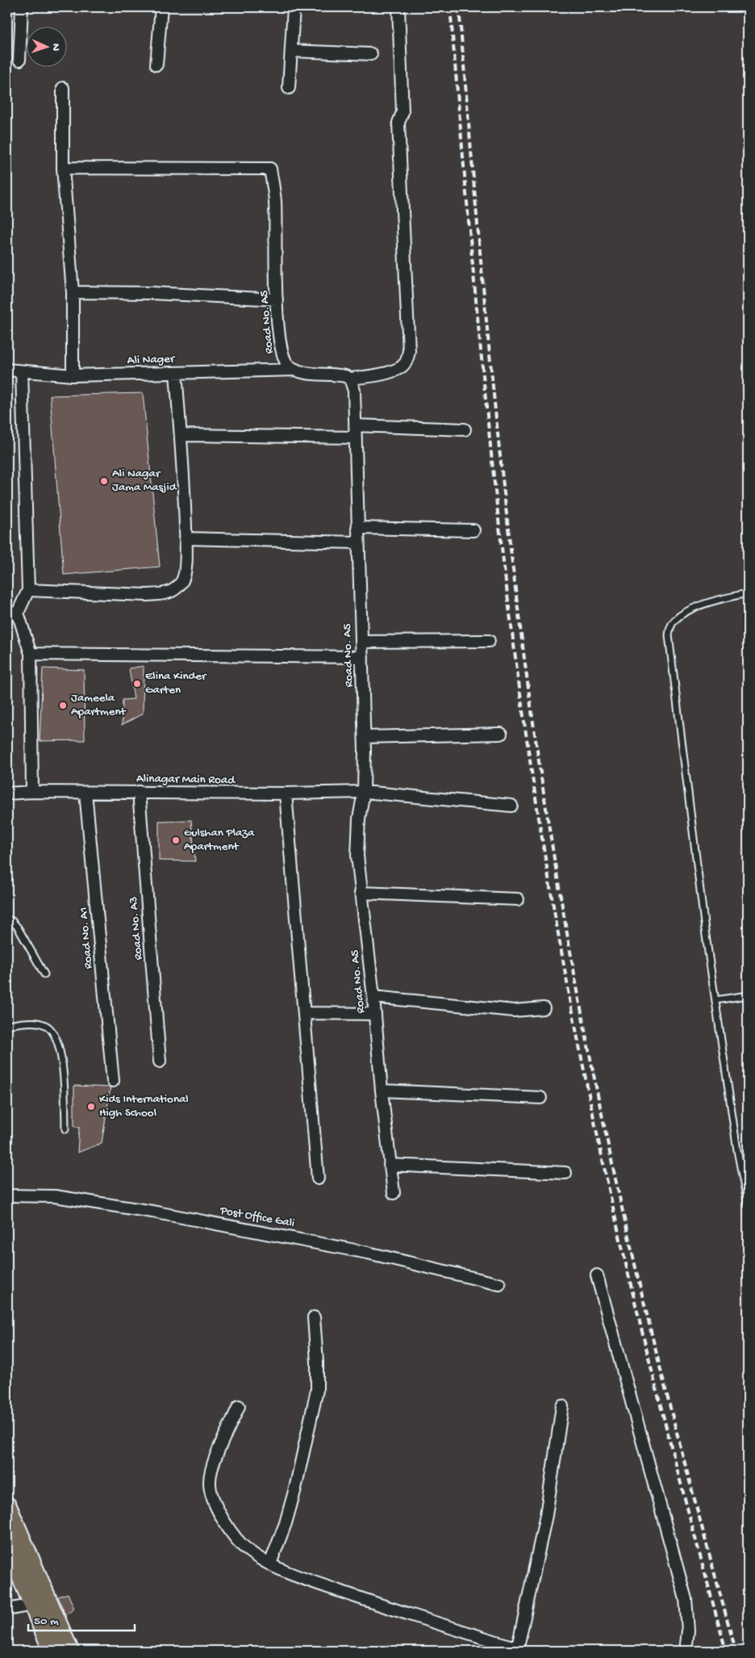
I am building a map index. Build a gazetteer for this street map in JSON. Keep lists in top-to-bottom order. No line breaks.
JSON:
{"streets":{"street":["Road No. A5","Ali Nager","Alinagar Main Road","Road No. A3","Road No. A1","Post Office Gali"]},"crossings":[["Road No. A5","Ali Nager"],["Road No. A5","Alinagar Main Road"],["Alinagar Main Road","Road No. A3"],["Alinagar Main Road","Road No. A1"]],"places":["Ali Nagar Jama Masjid","Elina Kinder Garten","Jameela Apartment","Gulshan Plaza Apartment","Kids International High School"],"scale_bar":"50 m","north":"right"}
